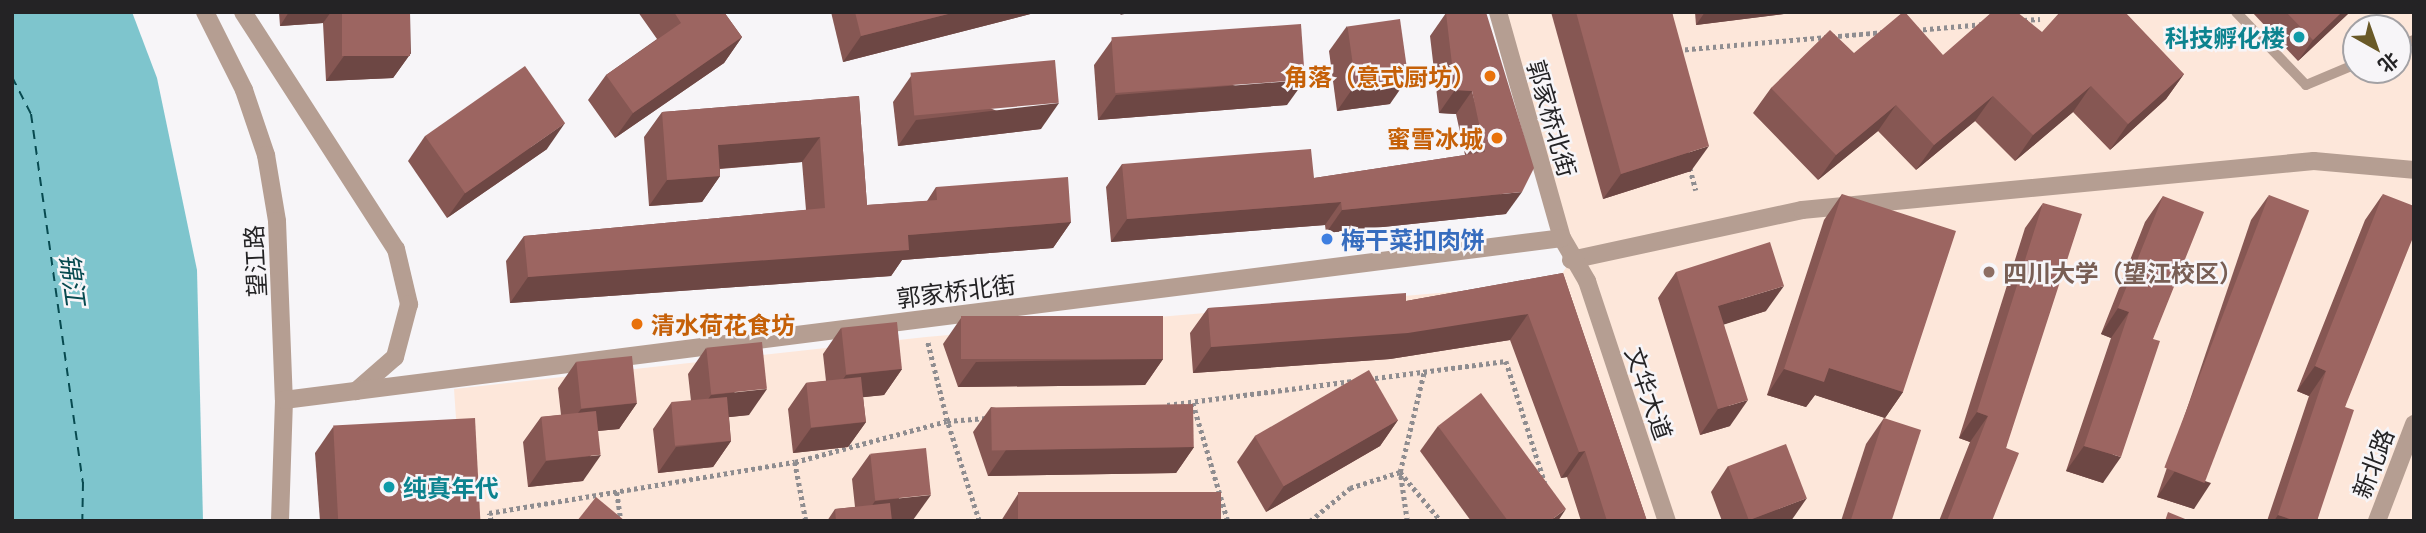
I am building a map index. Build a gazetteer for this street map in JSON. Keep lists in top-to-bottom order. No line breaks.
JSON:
{"streets":{"street":["郭家桥北街","望江路","文华大道","新北路"]},"crossings":[["郭家桥北街","望江路"],["郭家桥北街","文华大道"]],"water":["锦江"],"places":["科技孵化楼","角落（意式厨坊）","蜜雪冰城","梅干菜扣肉饼","四川大学（望江校区）","清水荷花食坊","纯真年代"],"north":"bottom right"}
